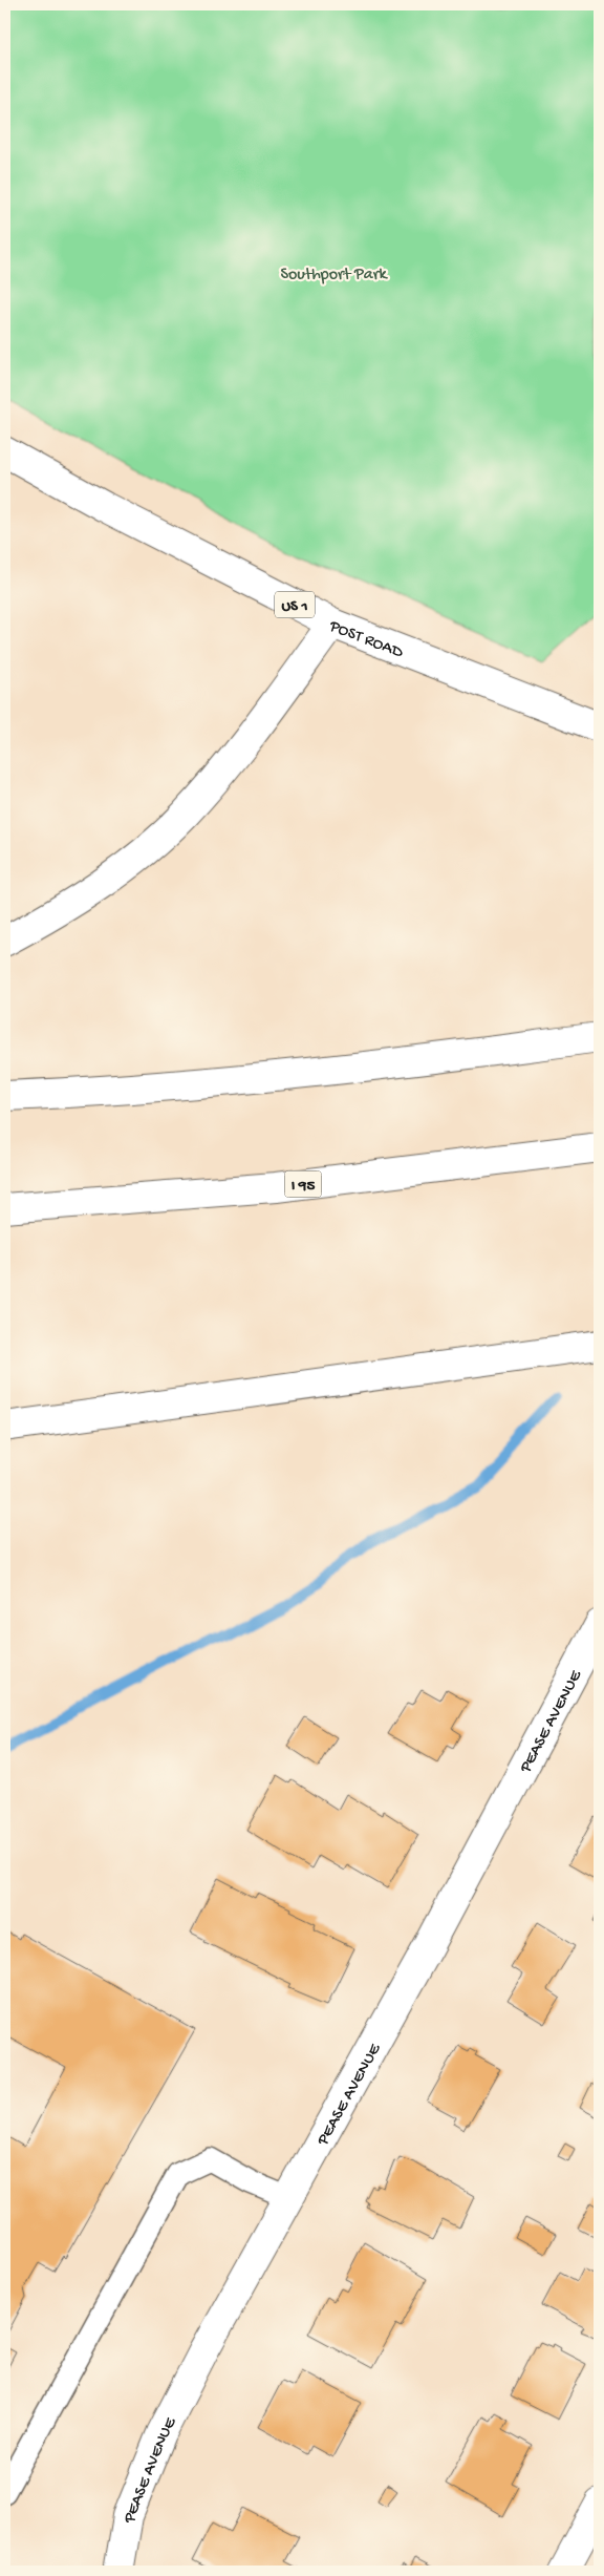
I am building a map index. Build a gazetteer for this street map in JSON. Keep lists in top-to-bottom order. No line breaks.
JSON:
{"streets":{"main road":["US 1","POST ROAD","I 95","PEASE AVENUE"]},"parks":["Southport Park"]}
